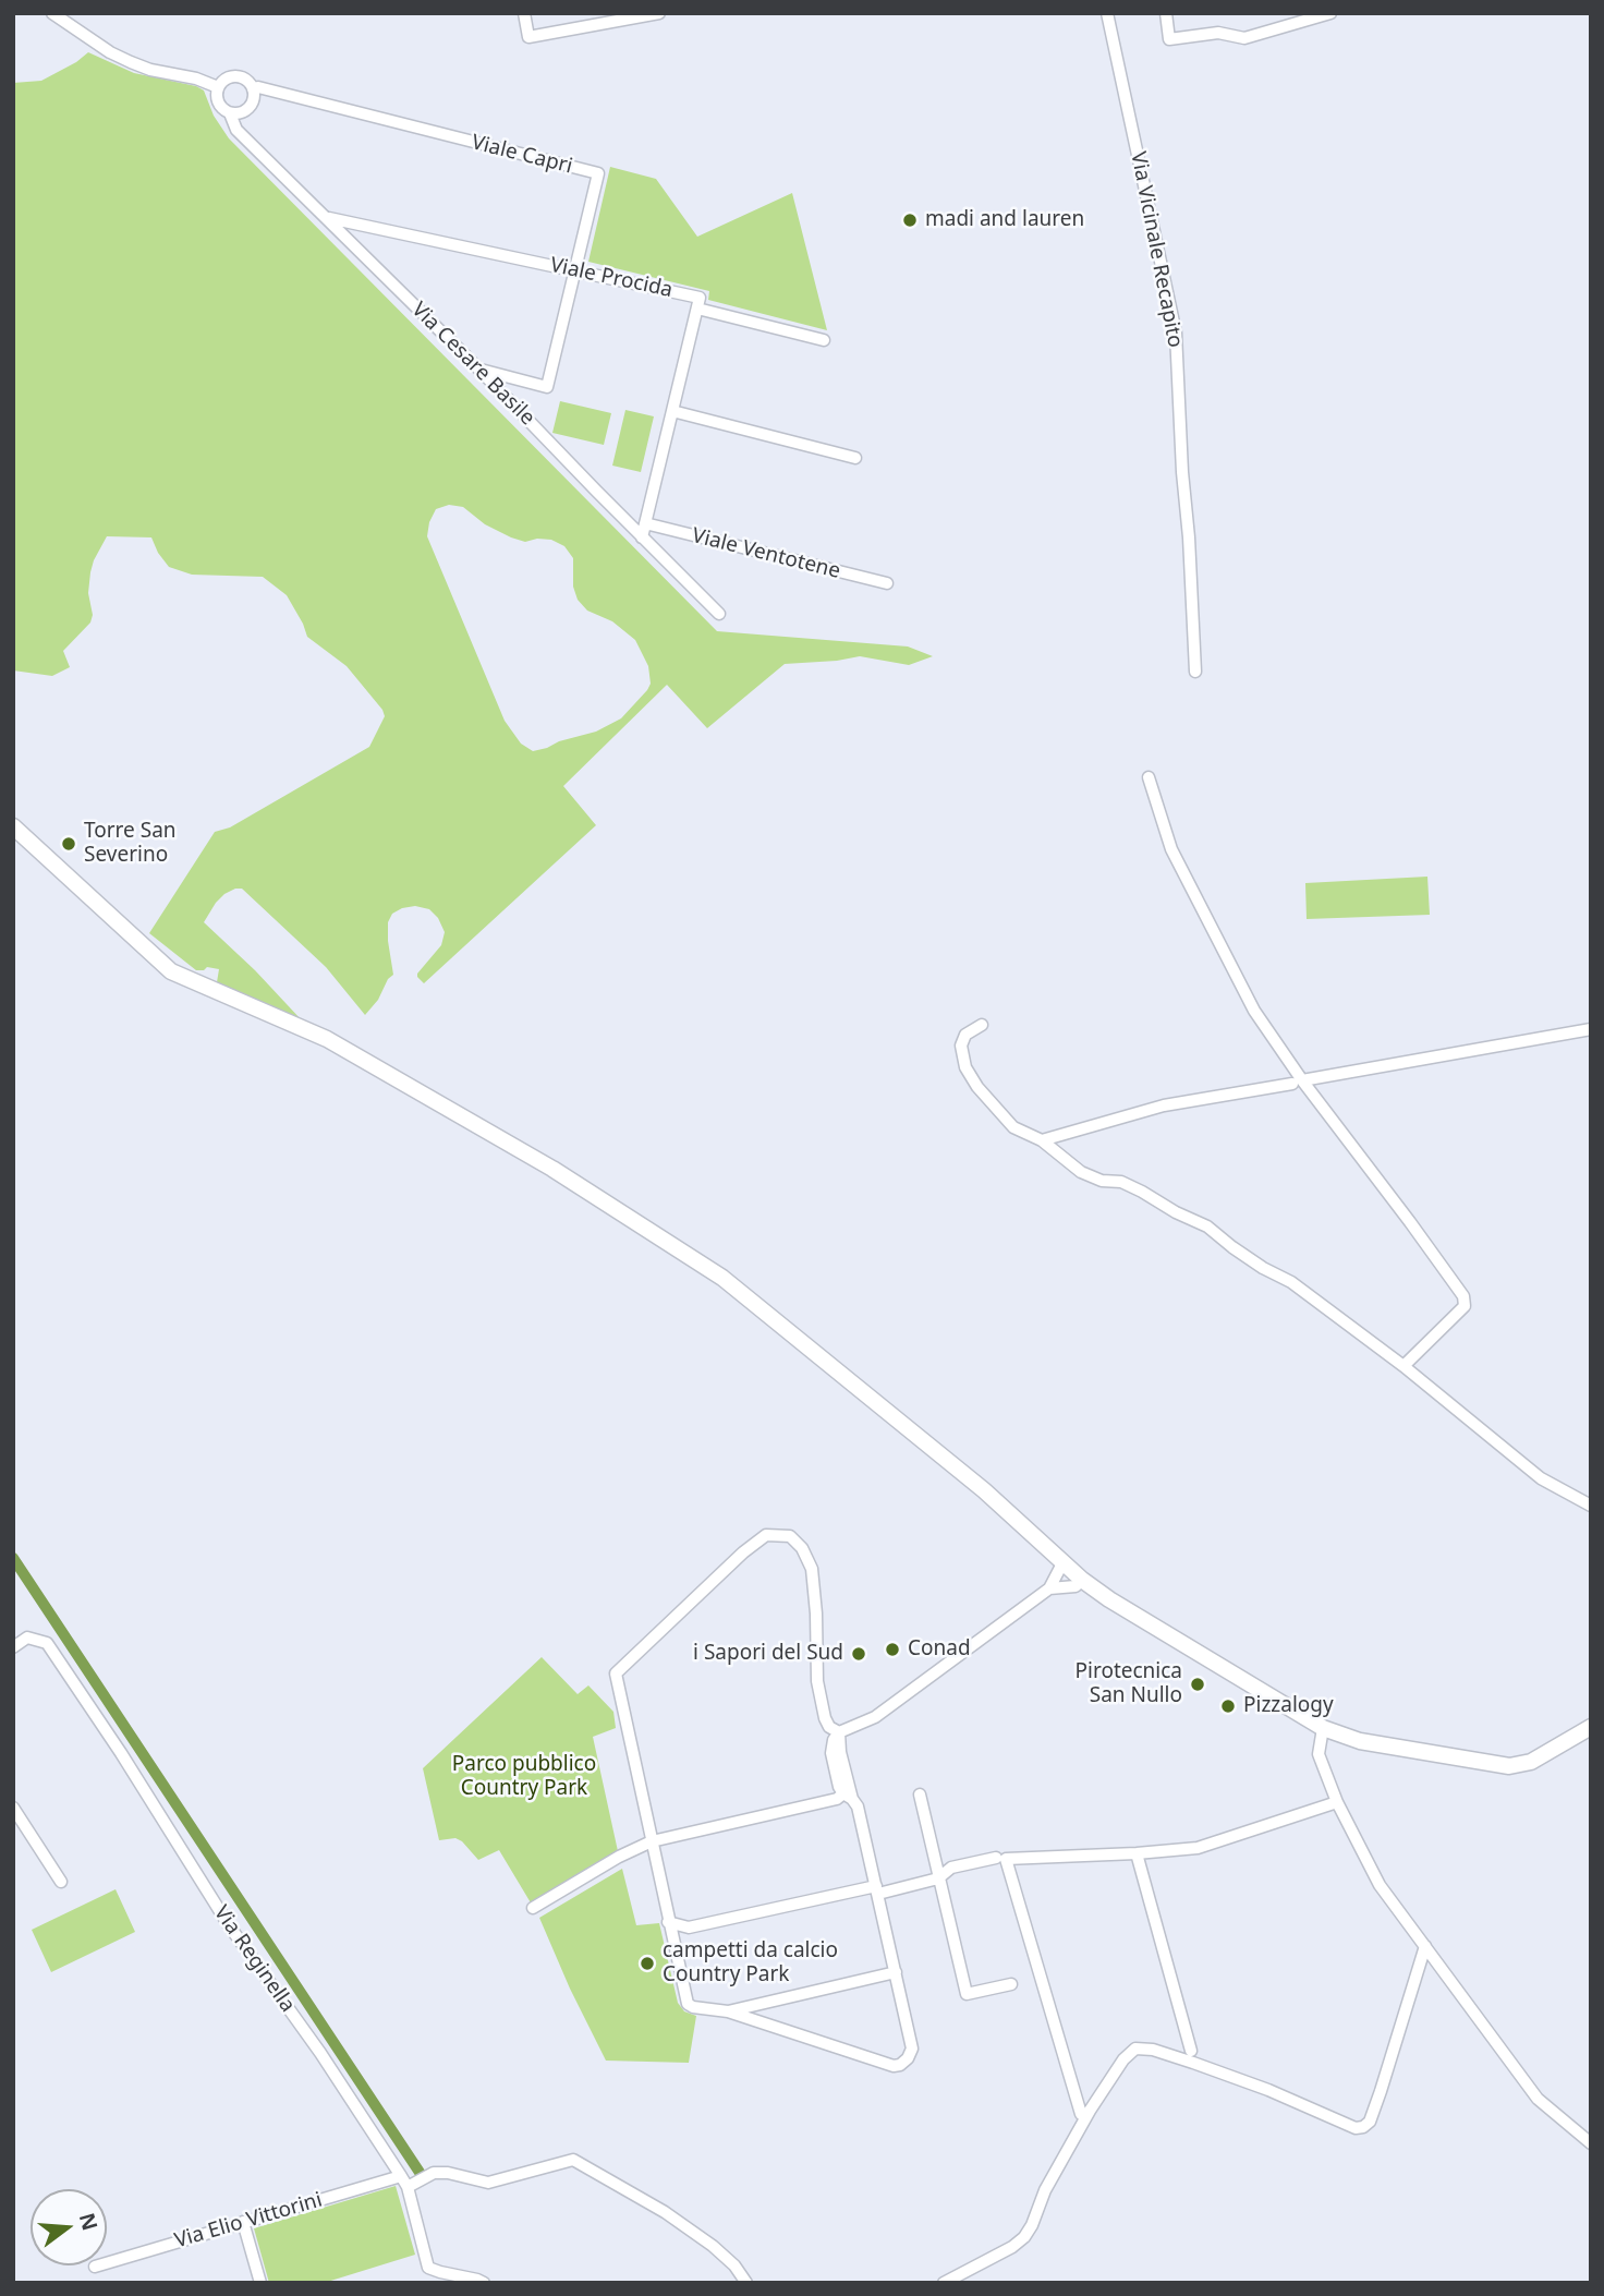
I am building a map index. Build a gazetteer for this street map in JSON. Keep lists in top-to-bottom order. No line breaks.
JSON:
{"streets":{"street":["Viale Capri","Via Vicinale Recapito","Viale Procida","Via Cesare Basile","Viale Ventotene","Via Reginella","Via Elio Vittorini"]},"crossings":[["Viale Capri","Viale Procida"],["Viale Capri","Via Cesare Basile"],["Viale Procida","Via Cesare Basile"],["Viale Procida","Viale Ventotene"],["Via Reginella","Via Elio Vittorini"]],"parks":["Parco pubblico Country Park"],"places":["madi and lauren","Torre San Severino","Conad","i Sapori del Sud","Pirotecnica San Nullo","Pizzalogy","campetti da calcio Country Park"],"north":"right"}
